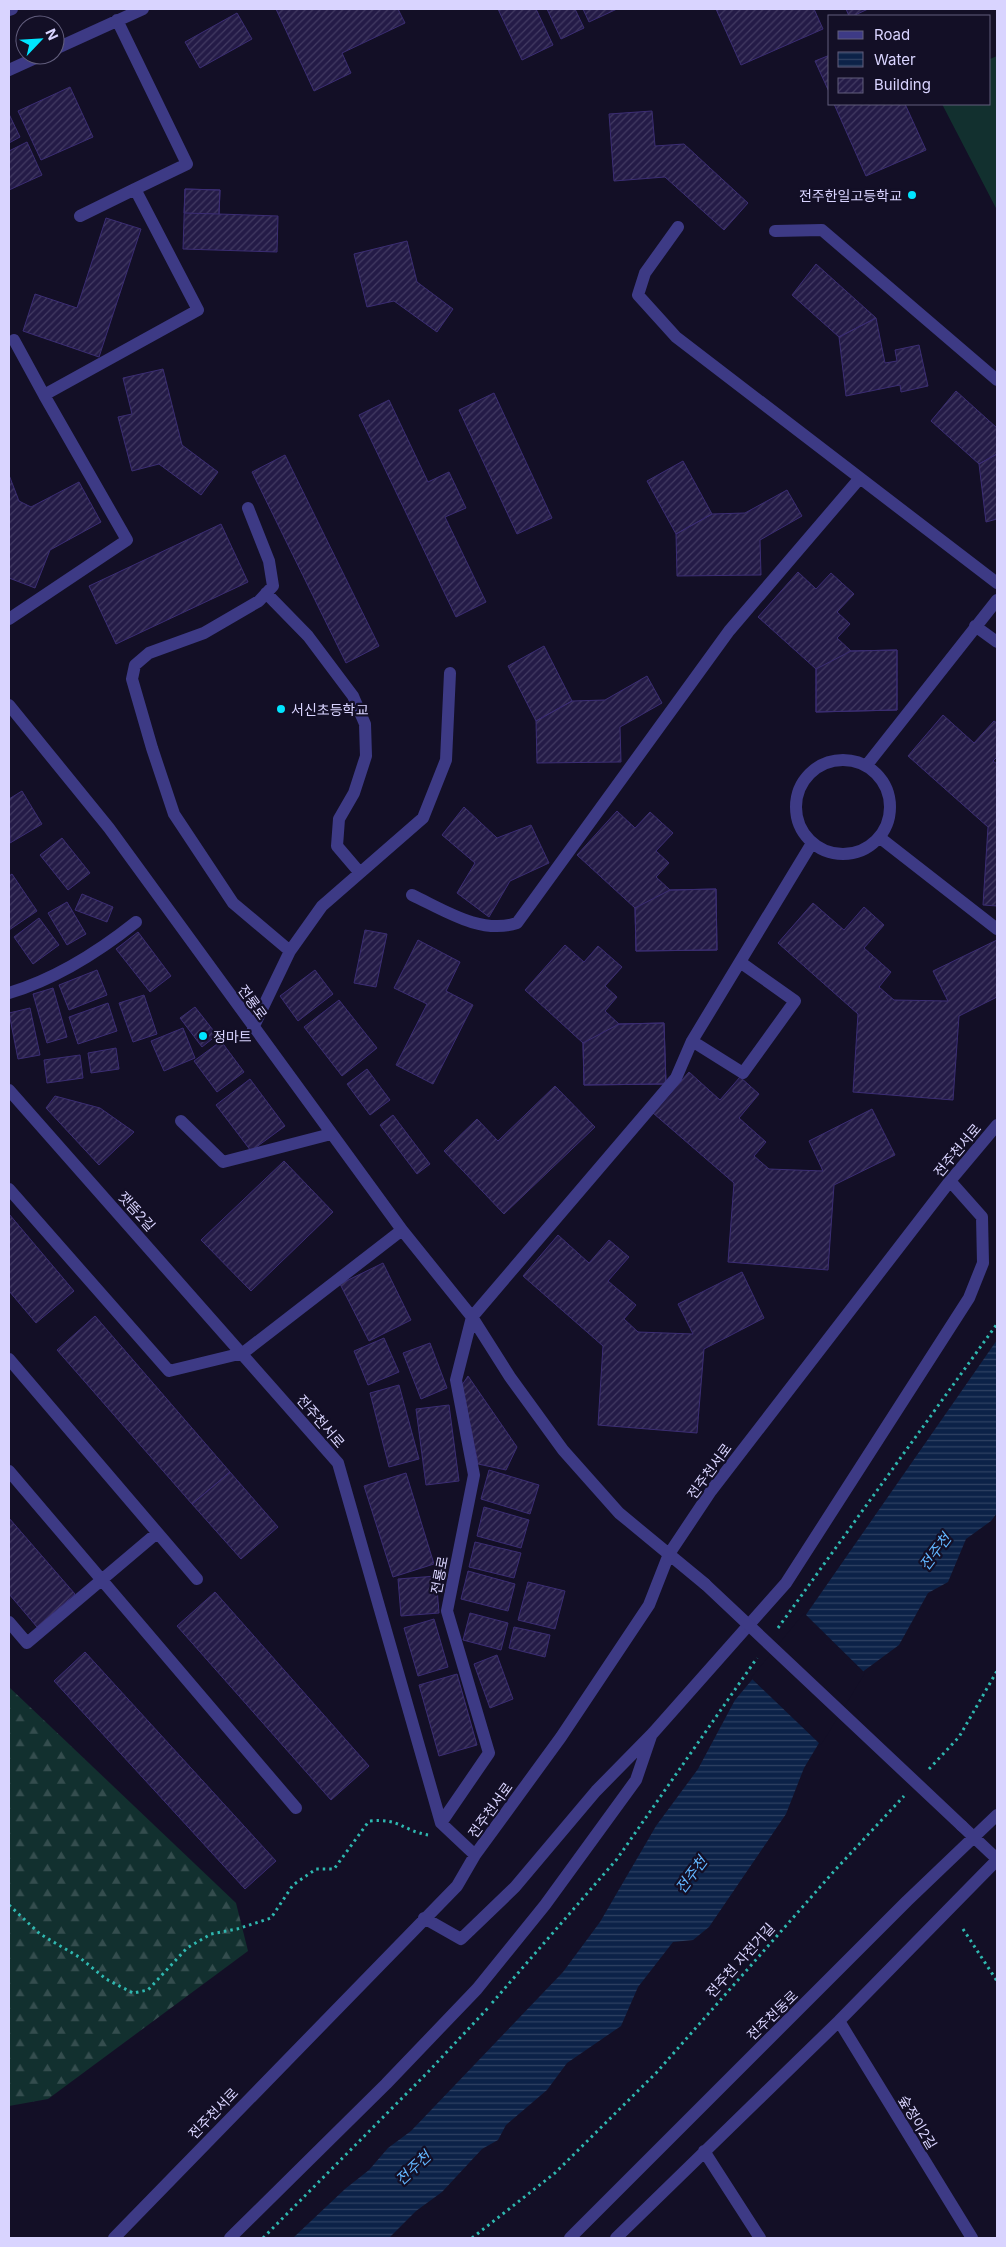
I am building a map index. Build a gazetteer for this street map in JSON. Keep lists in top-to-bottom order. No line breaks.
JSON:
{"streets":{"street":["전룡로","전주천서로","잿뜸2길","전주천동로","숲정이2길"],"path":["전주천 자전거길"]},"crossings":[["전룡로","전주천서로"],["전룡로","전주천동로"],["전주천서로","잿뜸2길"]],"water":["전주천"],"places":["전주한일고등학교","서신초등학교","정마트"],"legend":["Road","Water","Building"],"north":"top right"}
